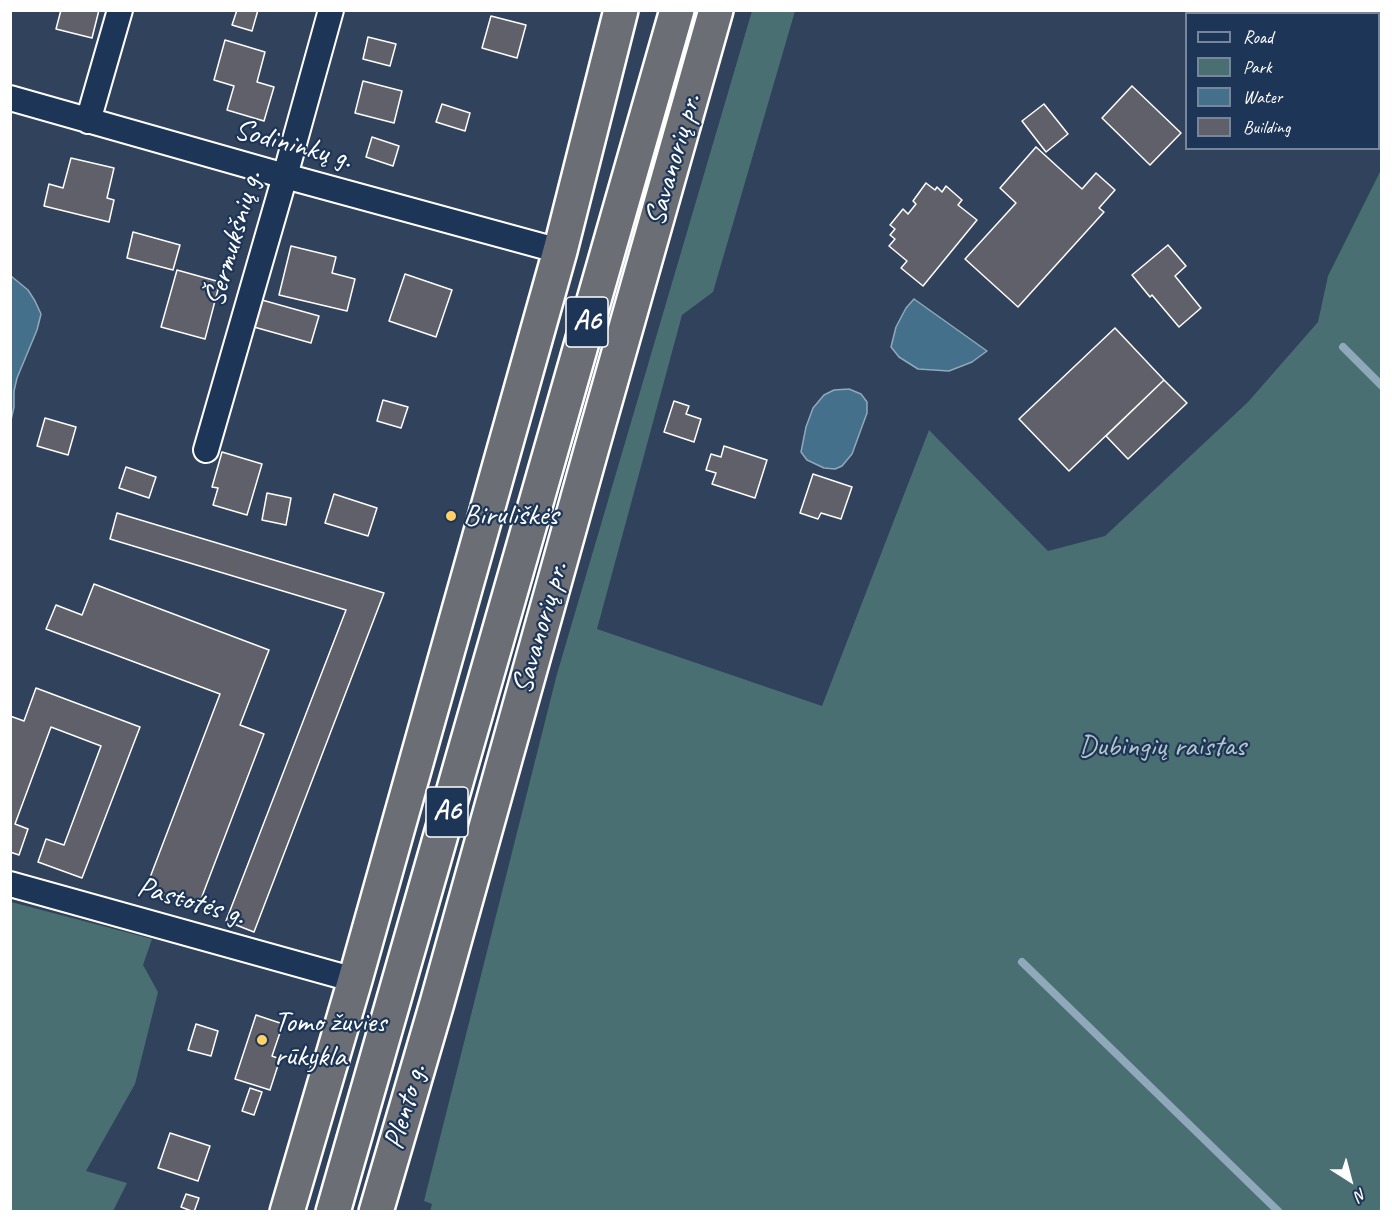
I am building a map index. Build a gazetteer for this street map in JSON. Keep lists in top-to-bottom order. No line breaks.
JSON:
{"streets":{"highway":["Savanorių pr.","A6","Plento g."],"street":["Sodininkų g.","Šermukšnių g.","Pastotės g."]},"crossings":[["Sodininkų g.","Šermukšnių g."],["Savanorių pr.","Plento g."]],"parks":["Dubingių raistas"],"places":["Biruliškės","Tomo žuvies rūkykla"],"legend":["Road","Park","Water","Building"],"north":"bottom right"}
